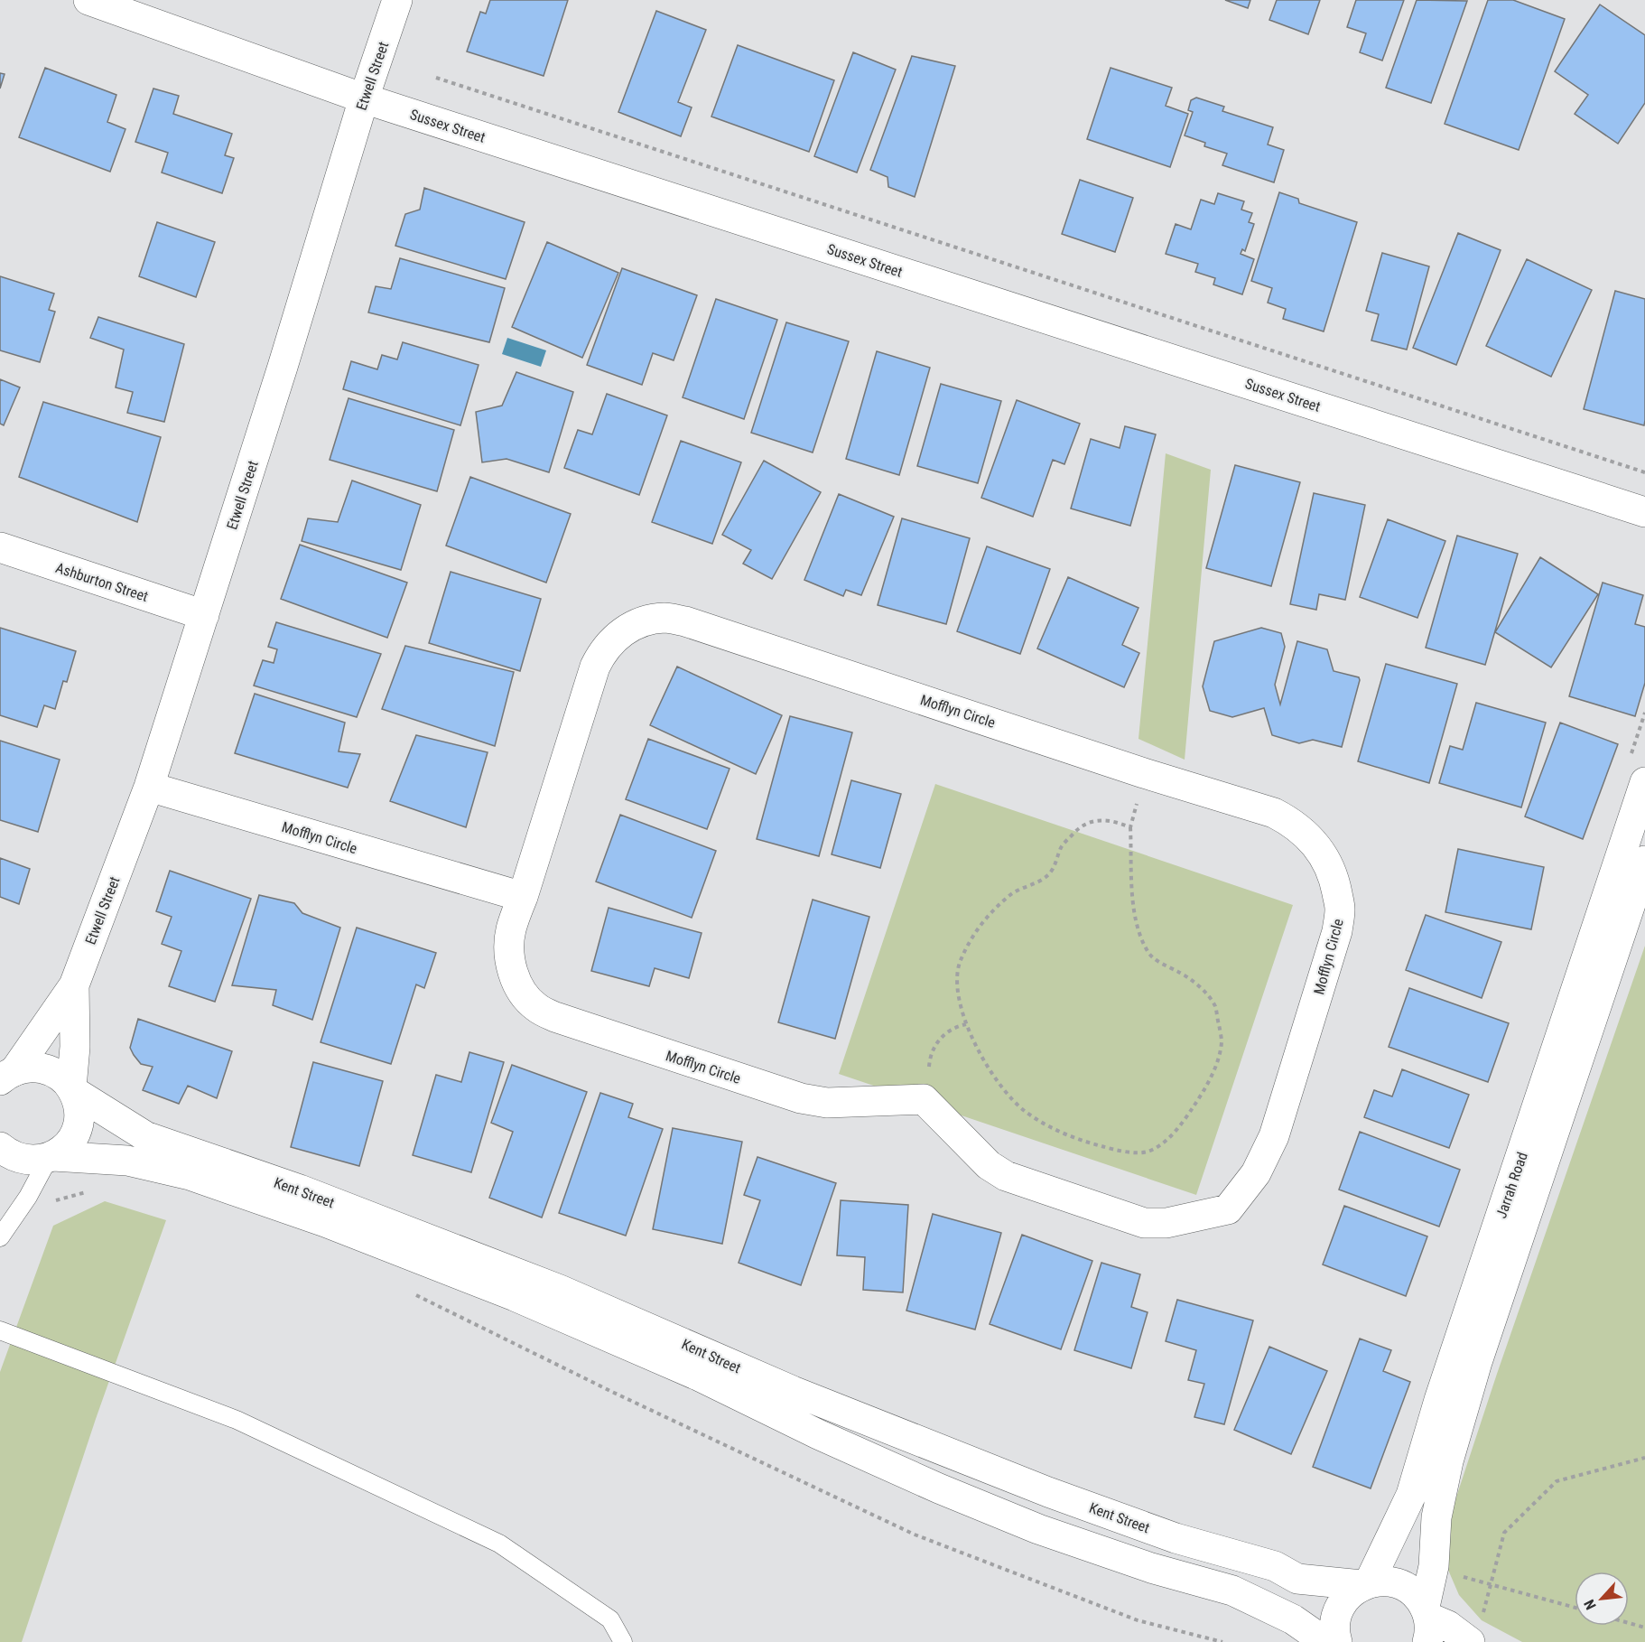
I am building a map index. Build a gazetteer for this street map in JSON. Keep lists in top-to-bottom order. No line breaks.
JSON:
{"streets":{"street":["Etwell Street","Sussex Street","Ashburton Street","Mofflyn Circle","Jarrah Road","Kent Street"]},"crossings":[["Etwell Street","Sussex Street"],["Etwell Street","Ashburton Street"],["Etwell Street","Mofflyn Circle"],["Etwell Street","Kent Street"],["Jarrah Road","Kent Street"]],"north":"bottom left"}
